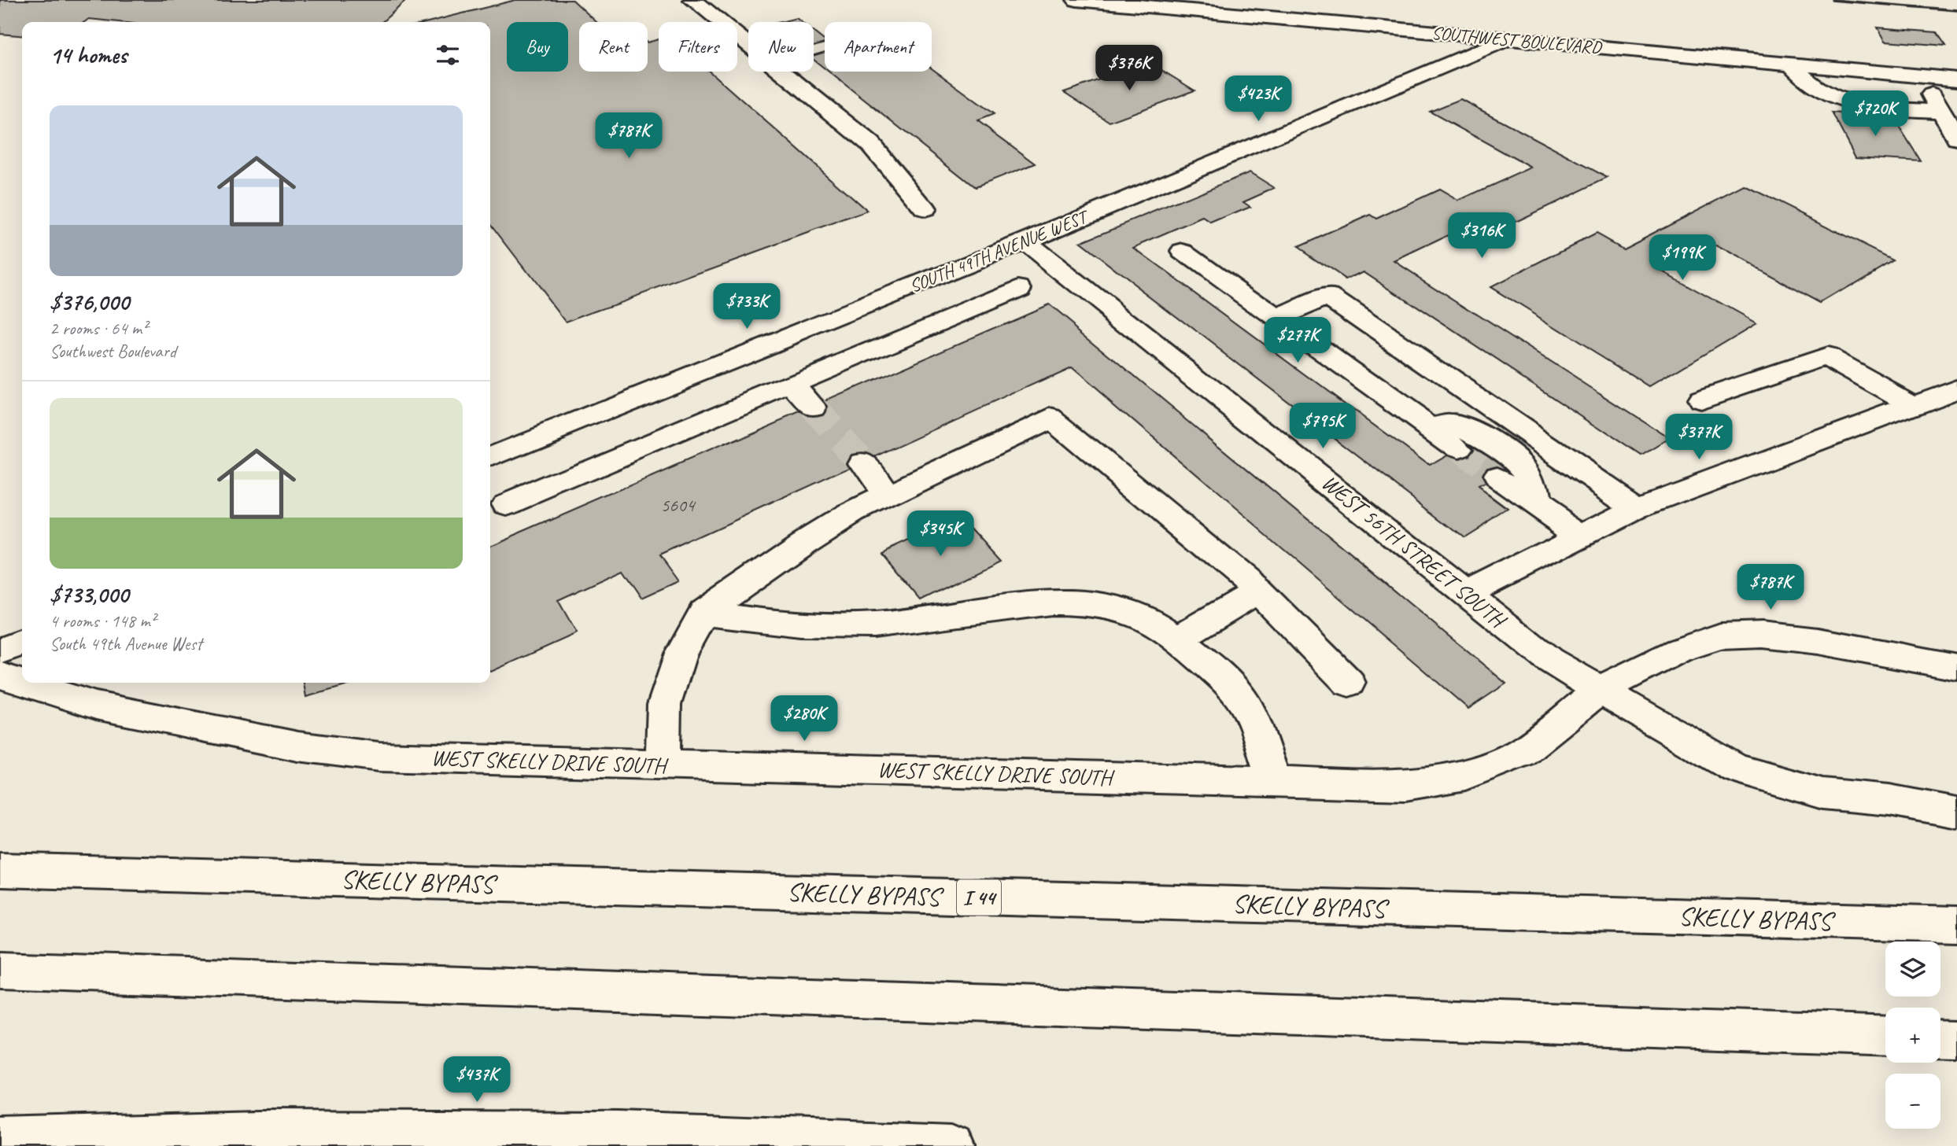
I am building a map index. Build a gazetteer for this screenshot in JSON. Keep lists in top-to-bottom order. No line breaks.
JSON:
{"streets":{"main road":["SOUTHWEST BOULEVARD","SOUTH 49TH AVENUE WEST","WEST 56TH STREET SOUTH","WEST SKELLY DRIVE SOUTH","SKELLY BYPASS","I 44"]},"crossings":[["SOUTHWEST BOULEVARD","SOUTH 49TH AVENUE WEST"],["SOUTH 49TH AVENUE WEST","WEST 56TH STREET SOUTH"],["WEST 56TH STREET SOUTH","WEST SKELLY DRIVE SOUTH"]],"house_numbers":["5604"],"page":{"chip":["Buy","Rent","Filters","New","Apartment"],"heading":"14 homes","price":["$376K","$423K","$720K","$787K","$316K","$199K","$733K","$277K","$795K","$377K","$345K","$787K","$280K","$437K"],"list":[{"name":"$376,000","note":"2 rooms · 64 m² · Southwest Boulevard"},{"name":"$733,000","note":"4 rooms · 148 m² · South 49th Avenue West"}],"map_buttons":["+","−"]}}
